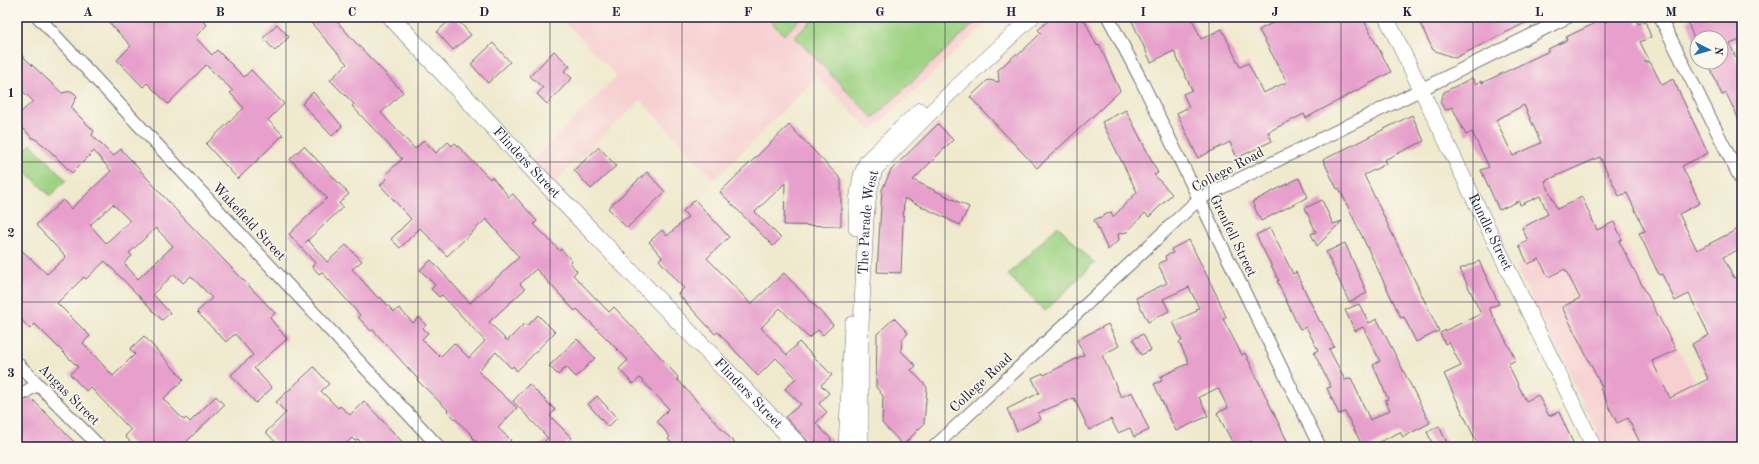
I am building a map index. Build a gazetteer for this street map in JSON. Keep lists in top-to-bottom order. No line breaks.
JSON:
{"streets":{"main road":["Flinders Street"],"street":["College Road","Wakefield Street","The Parade West","Rundle Street","Grenfell Street","Angas Street"]},"crossings":[["College Road","Rundle Street"],["College Road","Grenfell Street"]],"north":"right","grid":{"columns":["A","B","C","D","E","F","G","H","I","J","K","L","M"],"rows":["1","2","3"]}}
